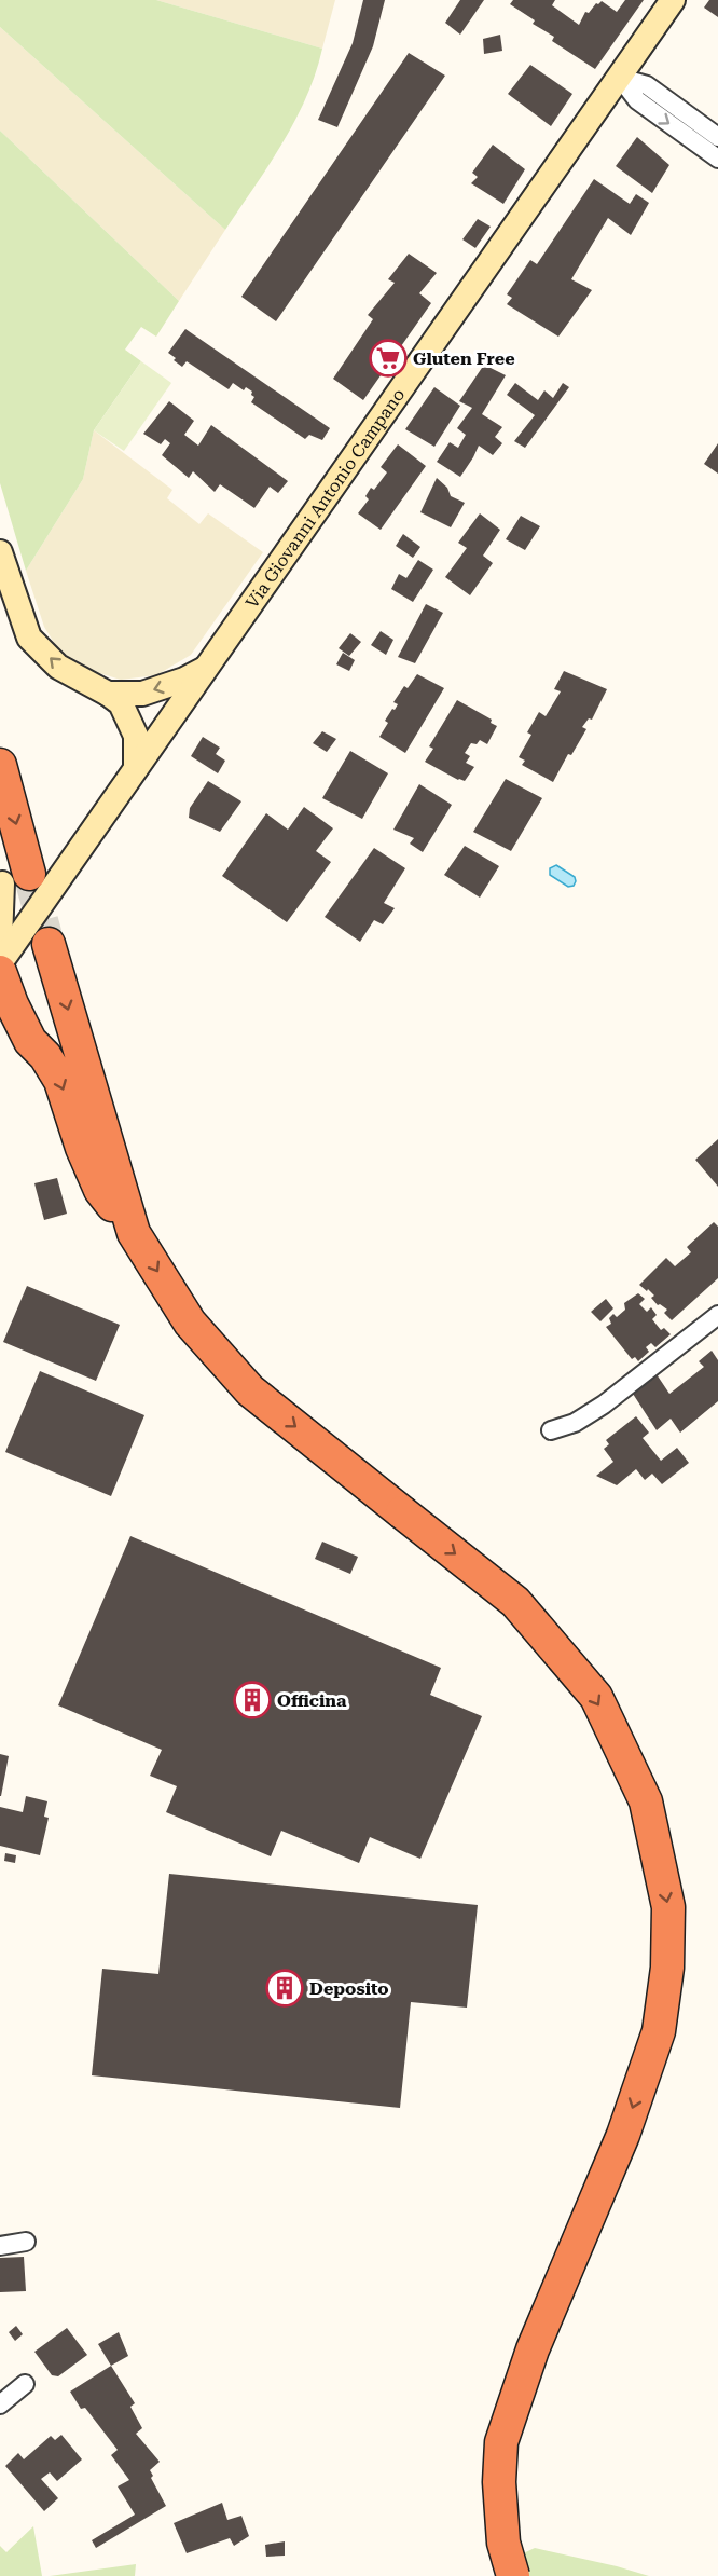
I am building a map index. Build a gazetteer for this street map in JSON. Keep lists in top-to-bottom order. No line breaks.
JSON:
{"streets":{"main road":["Via Giovanni Antonio Campano"]},"places":{"supermarket":["Gluten Free"],"building":["Officina","Deposito"]}}
